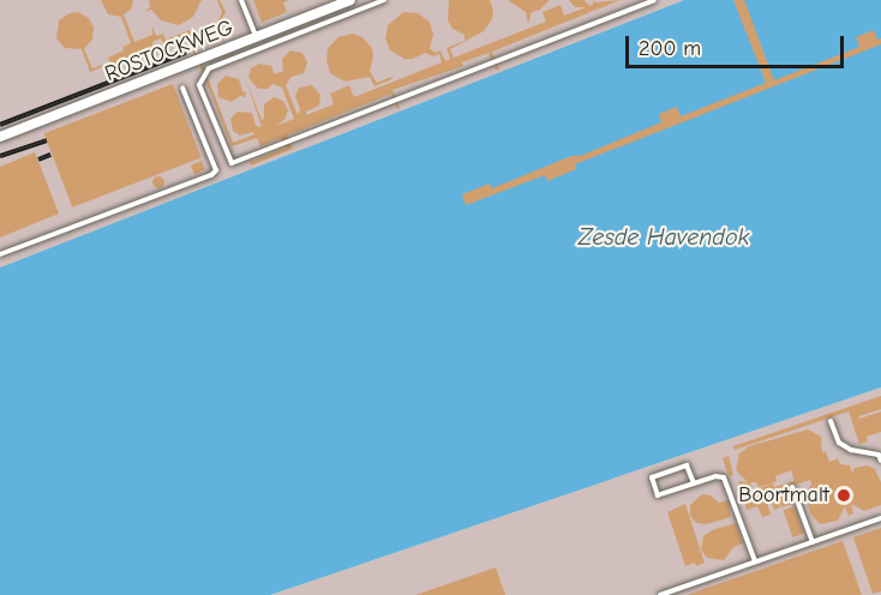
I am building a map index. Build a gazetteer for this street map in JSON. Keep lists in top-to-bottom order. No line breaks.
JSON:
{"streets":{"street":["ROSTOCKWEG"]},"water":["Zesde Havendok"],"places":["Boortmalt"],"scale_bar":"200 m"}
